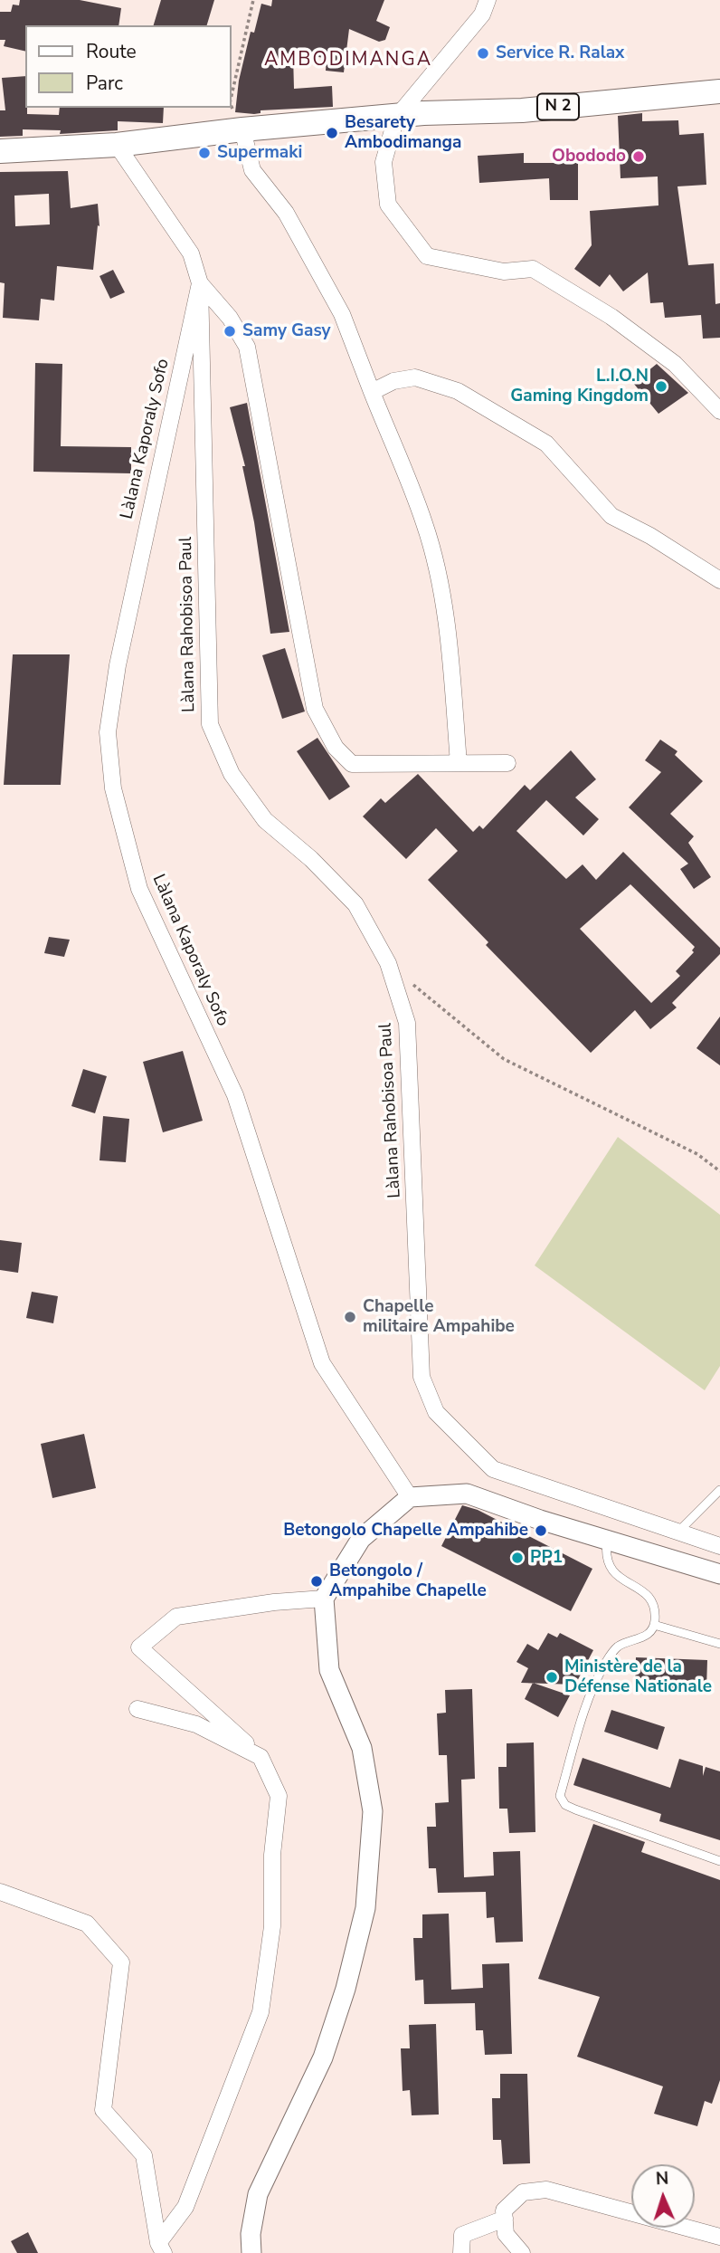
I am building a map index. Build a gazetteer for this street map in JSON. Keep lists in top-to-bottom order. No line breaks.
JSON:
{"streets":{"main road":["N 2"],"street":["Làlana Kaporaly Sofo","Làlana Rahobisoa Paul"]},"crossings":[["N 2","Làlana Kaporaly Sofo"],["Làlana Kaporaly Sofo","Làlana Rahobisoa Paul"]],"districts":["AMBODIMANGA"],"places":["Service R. Ralax","Besarety Ambodimanga","Supermaki","Obododo","Samy Gasy","L.I.O.N Gaming Kingdom","Chapelle militaire Ampahibe","Betongolo Chapelle Ampahibe","PP1","Betongolo / Ampahibe Chapelle","Ministère de la Défense Nationale"],"legend":["Route","Parc"],"north":"top"}
